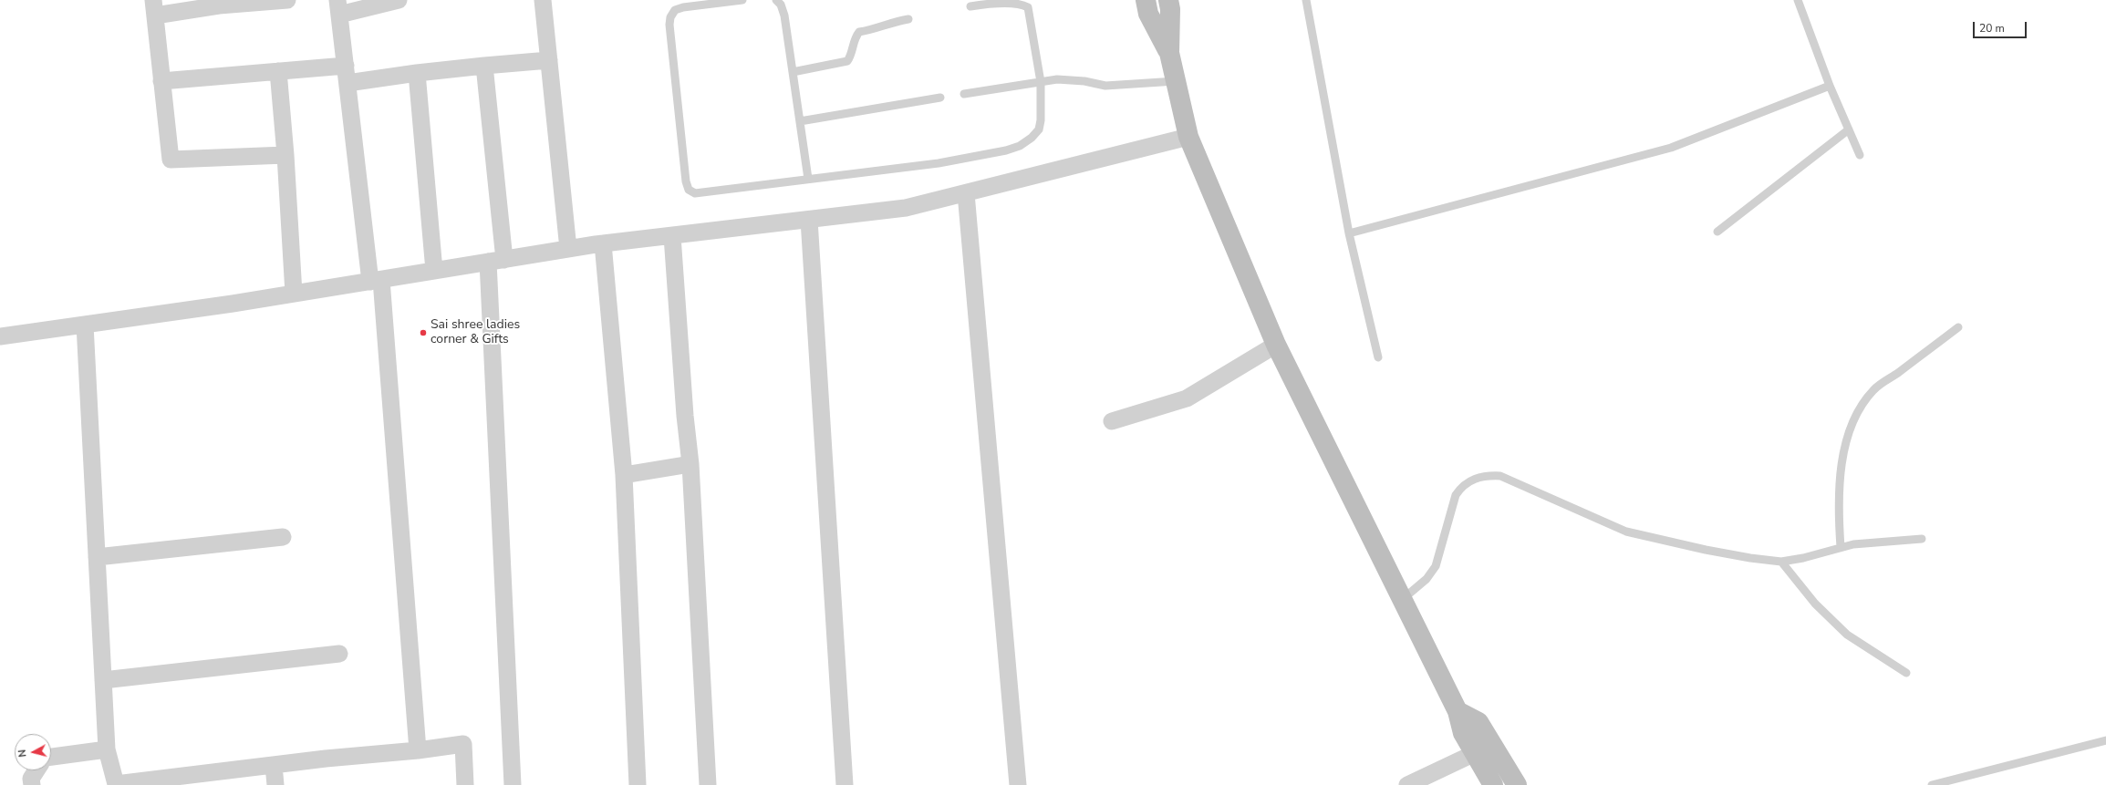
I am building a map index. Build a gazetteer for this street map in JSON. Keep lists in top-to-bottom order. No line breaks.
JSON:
{"places":["Sai shree ladies corner & Gifts"],"scale_bar":"20 m","north":"left"}
